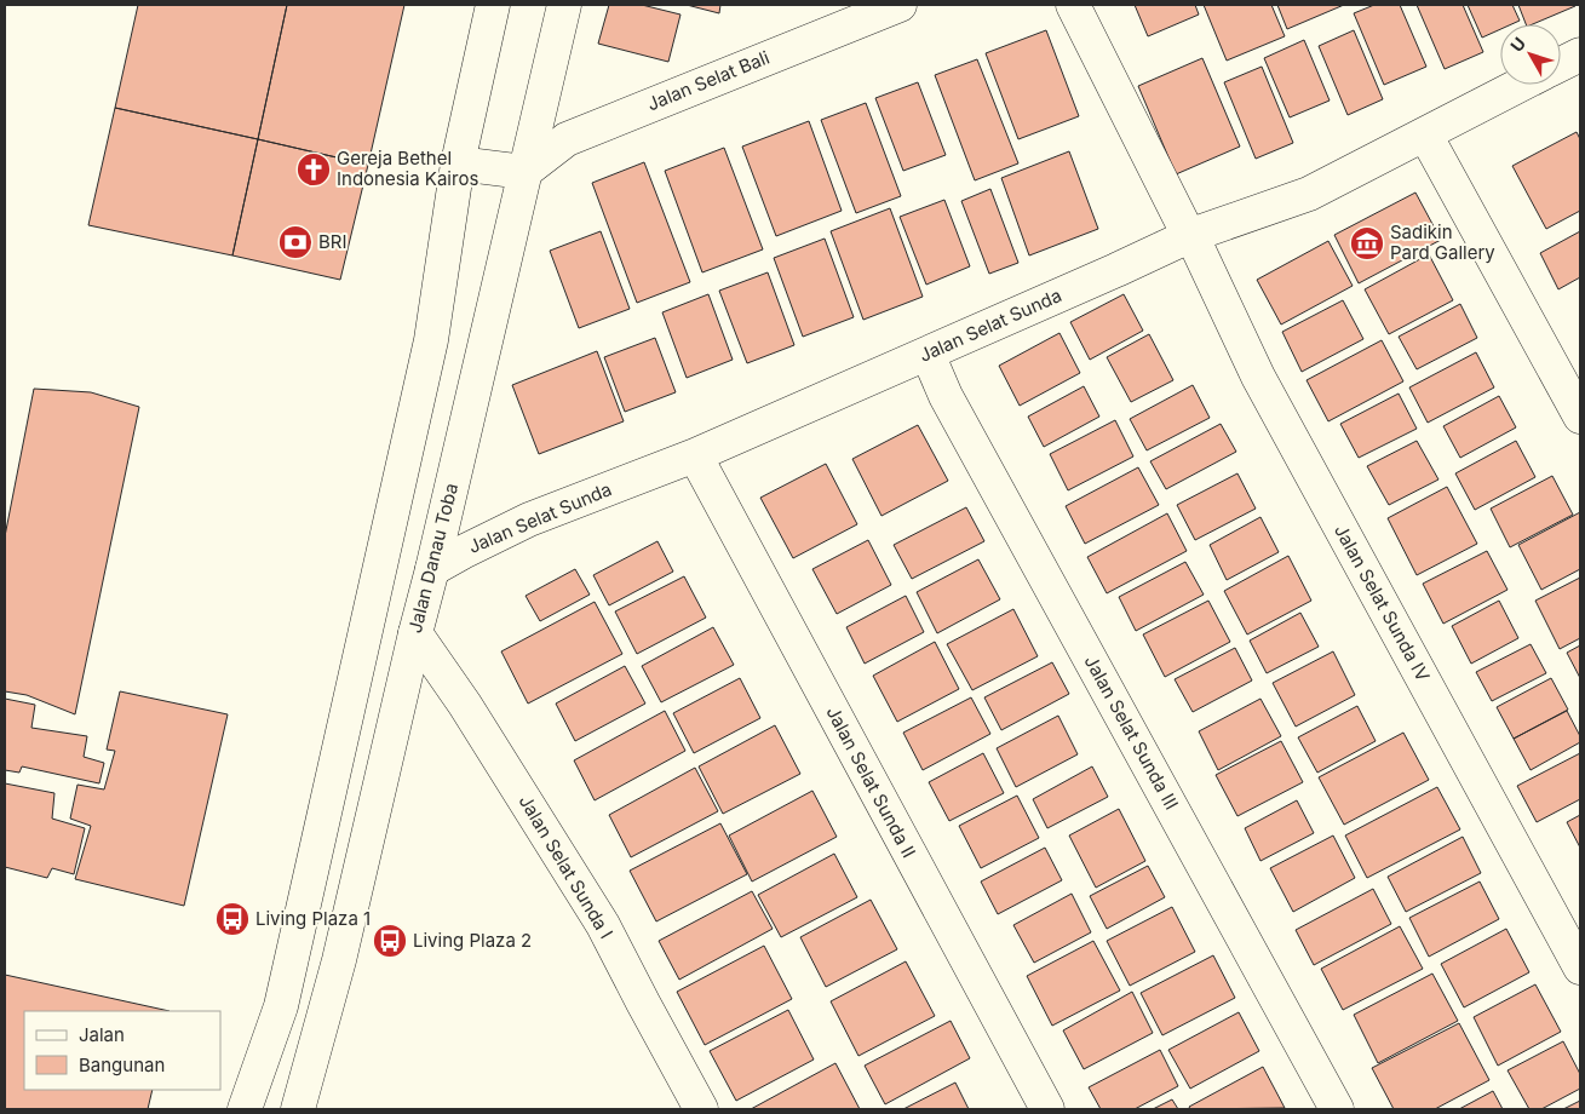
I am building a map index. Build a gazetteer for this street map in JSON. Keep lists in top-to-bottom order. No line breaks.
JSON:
{"streets":{"street":["Jalan Selat Bali","Jalan Selat Sunda","Jalan Danau Toba","Jalan Selat Sunda IV","Jalan Selat Sunda III","Jalan Selat Sunda II","Jalan Selat Sunda I"]},"crossings":[["Jalan Selat Bali","Jalan Danau Toba"],["Jalan Selat Sunda","Jalan Danau Toba"],["Jalan Selat Sunda","Jalan Selat Sunda IV"],["Jalan Selat Sunda","Jalan Selat Sunda III"],["Jalan Selat Sunda","Jalan Selat Sunda II"],["Jalan Danau Toba","Jalan Selat Sunda I"]],"places":{"church":["Gereja Bethel Indonesia Kairos"],"bank":["BRI"],"museum":["Sadikin Pard Gallery"],"bus stop":["Living Plaza 1","Living Plaza 2"]},"legend":["Jalan","Bangunan"],"north":"top left"}
